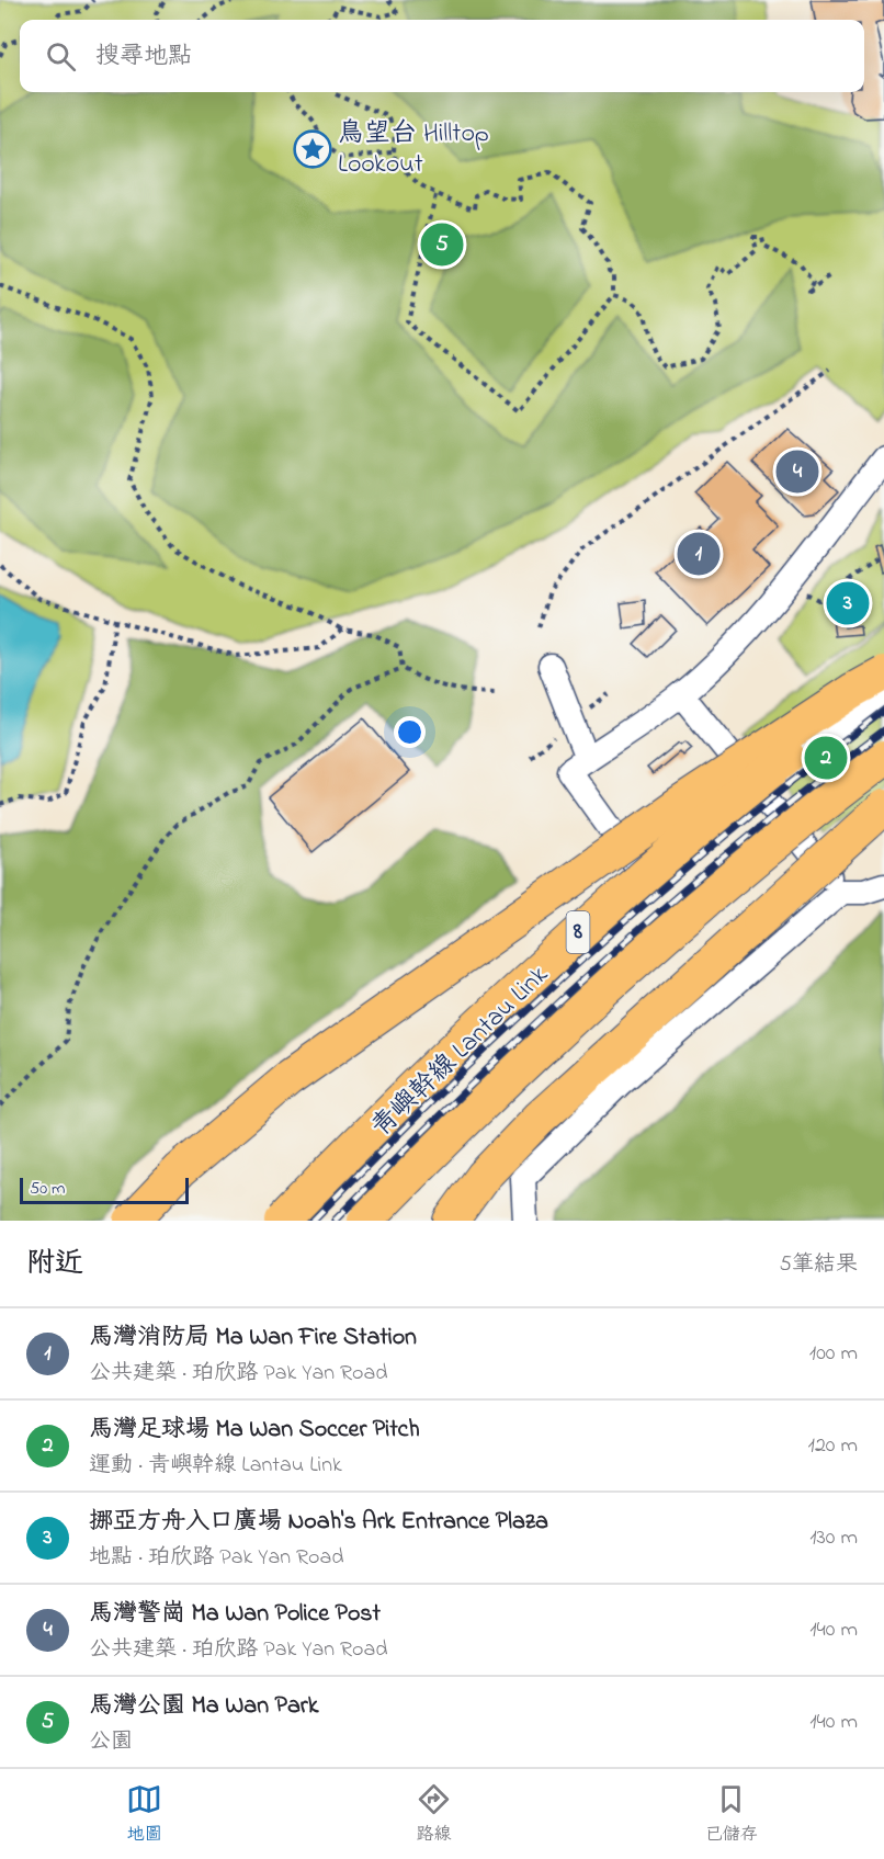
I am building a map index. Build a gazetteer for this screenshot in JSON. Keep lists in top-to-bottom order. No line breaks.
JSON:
{"streets":{"highway":["8","青嶼幹線 Lantau Link"]},"places":{"place":["鳥望台 Hilltop Lookout"]},"scale_bar":"50 m","page":{"search":"搜尋地點","pins":["5","4","1","3","2"],"scale":"50 m","heading":["附近","5筆結果"],"list":[{"mark":"1","name":"馬灣消防局 Ma Wan Fire Station","note":"公共建築 · 珀欣路 Pak Yan Road","value":"100 m"},{"mark":"2","name":"馬灣足球場 Ma Wan Soccer Pitch","note":"運動 · 青嶼幹線 Lantau Link","value":"120 m"},{"mark":"3","name":"挪亞方舟入口廣場 Noah's Ark Entrance Plaza","note":"地點 · 珀欣路 Pak Yan Road","value":"130 m"},{"mark":"4","name":"馬灣警崗 Ma Wan Police Post","note":"公共建築 · 珀欣路 Pak Yan Road","value":"140 m"},{"mark":"5","name":"馬灣公園 Ma Wan Park","note":"公園","value":"140 m"}],"nav":["地圖","路線","已儲存"]}}
